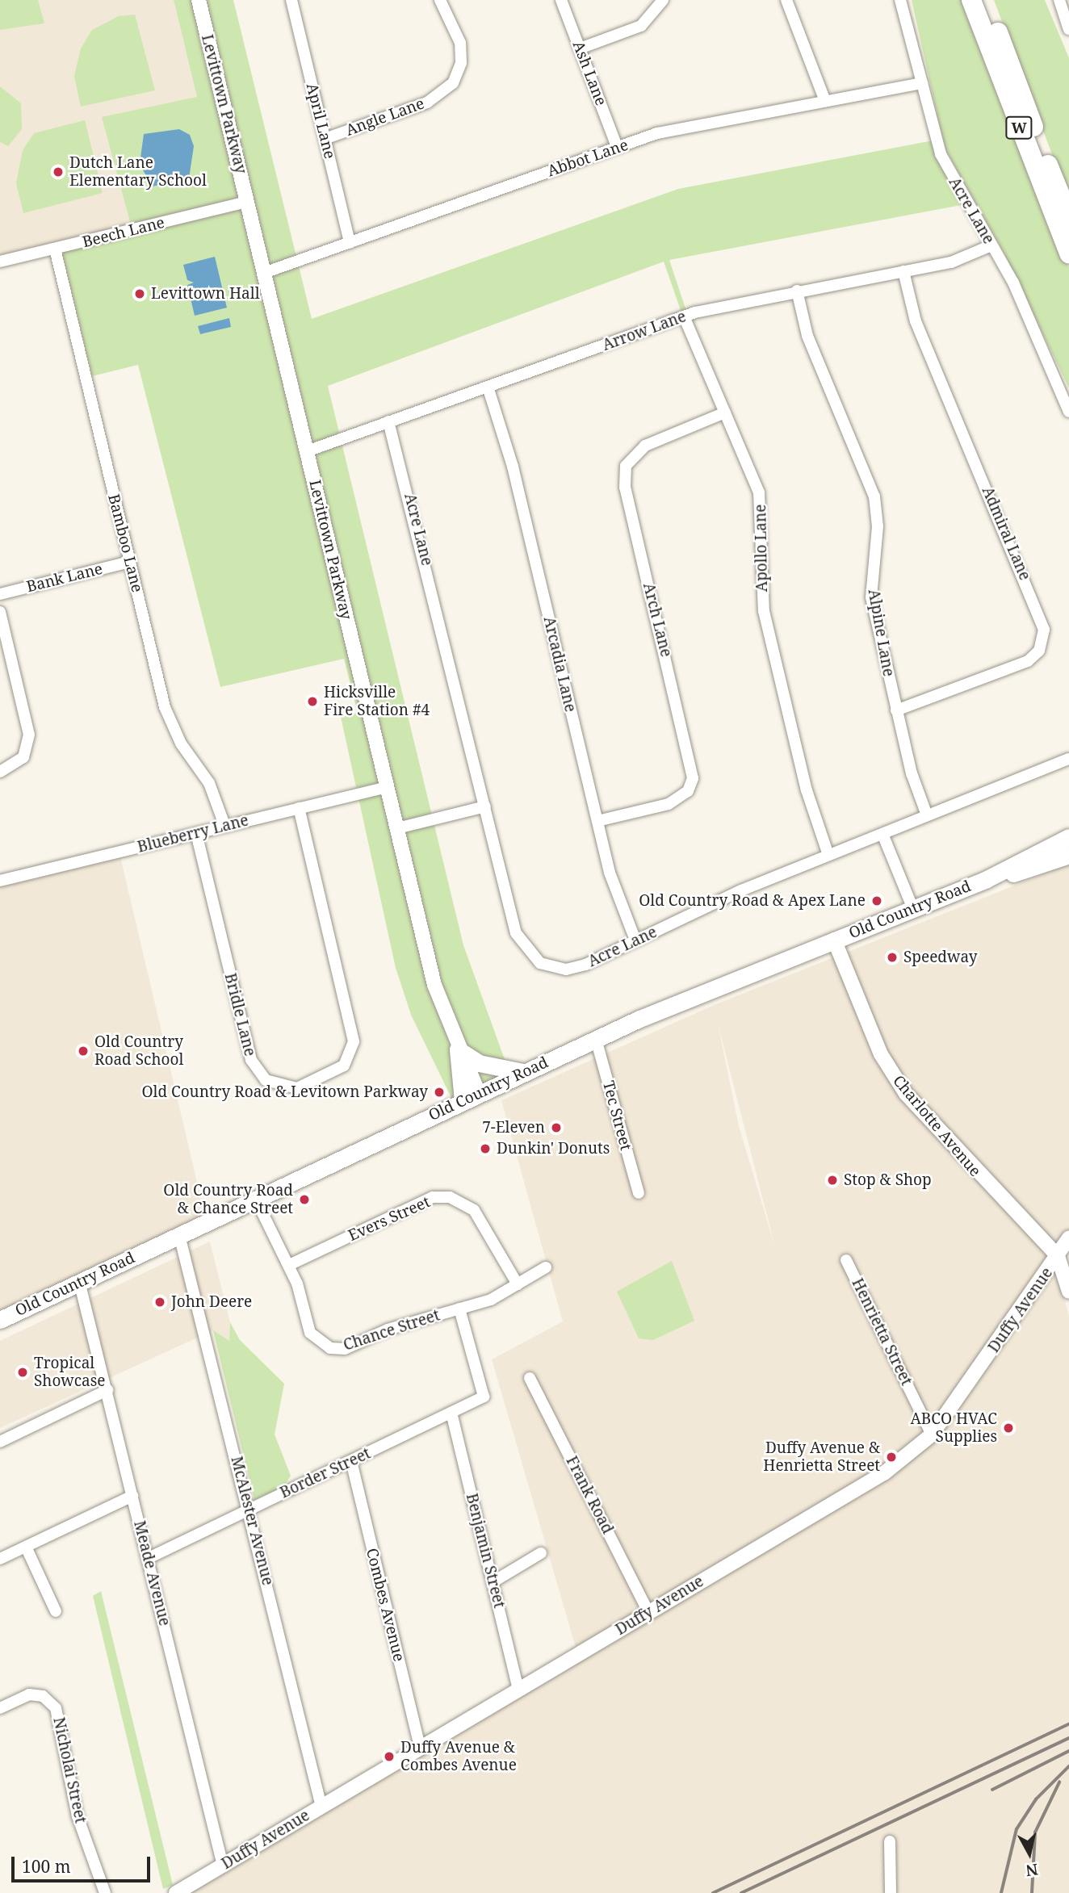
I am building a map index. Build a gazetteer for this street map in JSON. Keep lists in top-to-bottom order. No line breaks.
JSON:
{"streets":{"highway":["W"],"main road":["Old Country Road"],"street":["Ash Lane","Levittown Parkway","Angle Lane","April Lane","Abbot Lane","Acre Lane","Beech Lane","Arrow Lane","Admiral Lane","Bamboo Lane","Apollo Lane","Bank Lane","Arch Lane","Alpine Lane","Arcadia Lane","Blueberry Lane","Bridle Lane","Tec Street","Charlotte Avenue","Evers Street","Duffy Avenue","Chance Street","Henrietta Street","Border Street","Frank Road","McAlester Avenue","Benjamin Street","Meade Avenue","Combes Avenue","Nicholai Street"]},"crossings":[["Ash Lane","Abbot Lane"],["Levittown Parkway","Abbot Lane"],["Levittown Parkway","Beech Lane"],["Levittown Parkway","Arrow Lane"],["Levittown Parkway","Blueberry Lane"],["Levittown Parkway","Old Country Road"],["Angle Lane","April Lane"],["April Lane","Abbot Lane"],["Abbot Lane","Acre Lane"],["Acre Lane","Arrow Lane"],["Acre Lane","Apollo Lane"],["Acre Lane","Alpine Lane"],["Acre Lane","Arcadia Lane"],["Beech Lane","Bamboo Lane"],["Arrow Lane","Admiral Lane"],["Arrow Lane","Apollo Lane"],["Arrow Lane","Alpine Lane"],["Arrow Lane","Arcadia Lane"],["Admiral Lane","Alpine Lane"],["Bamboo Lane","Bank Lane"],["Bamboo Lane","Blueberry Lane"],["Apollo Lane","Arch Lane"],["Arch Lane","Arcadia Lane"],["Blueberry Lane","Bridle Lane"],["Old Country Road","Tec Street"],["Old Country Road","Charlotte Avenue"],["Old Country Road","Chance Street"],["Old Country Road","McAlester Avenue"],["Old Country Road","Meade Avenue"],["Charlotte Avenue","Duffy Avenue"],["Evers Street","Chance Street"],["Duffy Avenue","Henrietta Street"],["Duffy Avenue","Frank Road"],["Duffy Avenue","McAlester Avenue"],["Duffy Avenue","Benjamin Street"],["Duffy Avenue","Meade Avenue"],["Duffy Avenue","Combes Avenue"],["Chance Street","Border Street"],["Border Street","McAlester Avenue"],["Border Street","Benjamin Street"],["Border Street","Meade Avenue"],["Border Street","Combes Avenue"]],"places":["Dutch Lane Elementary School","Levittown Hall","Hicksville Fire Station #4","Old Country Road & Apex Lane","Speedway","Old Country Road School","Old Country Road & Levitown Parkway","7-Eleven","Dunkin' Donuts","Stop & Shop","Old Country Road & Chance Street","John Deere","Tropical Showcase","ABCO HVAC Supplies","Duffy Avenue & Henrietta Street","Duffy Avenue & Combes Avenue"],"scale_bar":"100 m","north":"bottom"}
